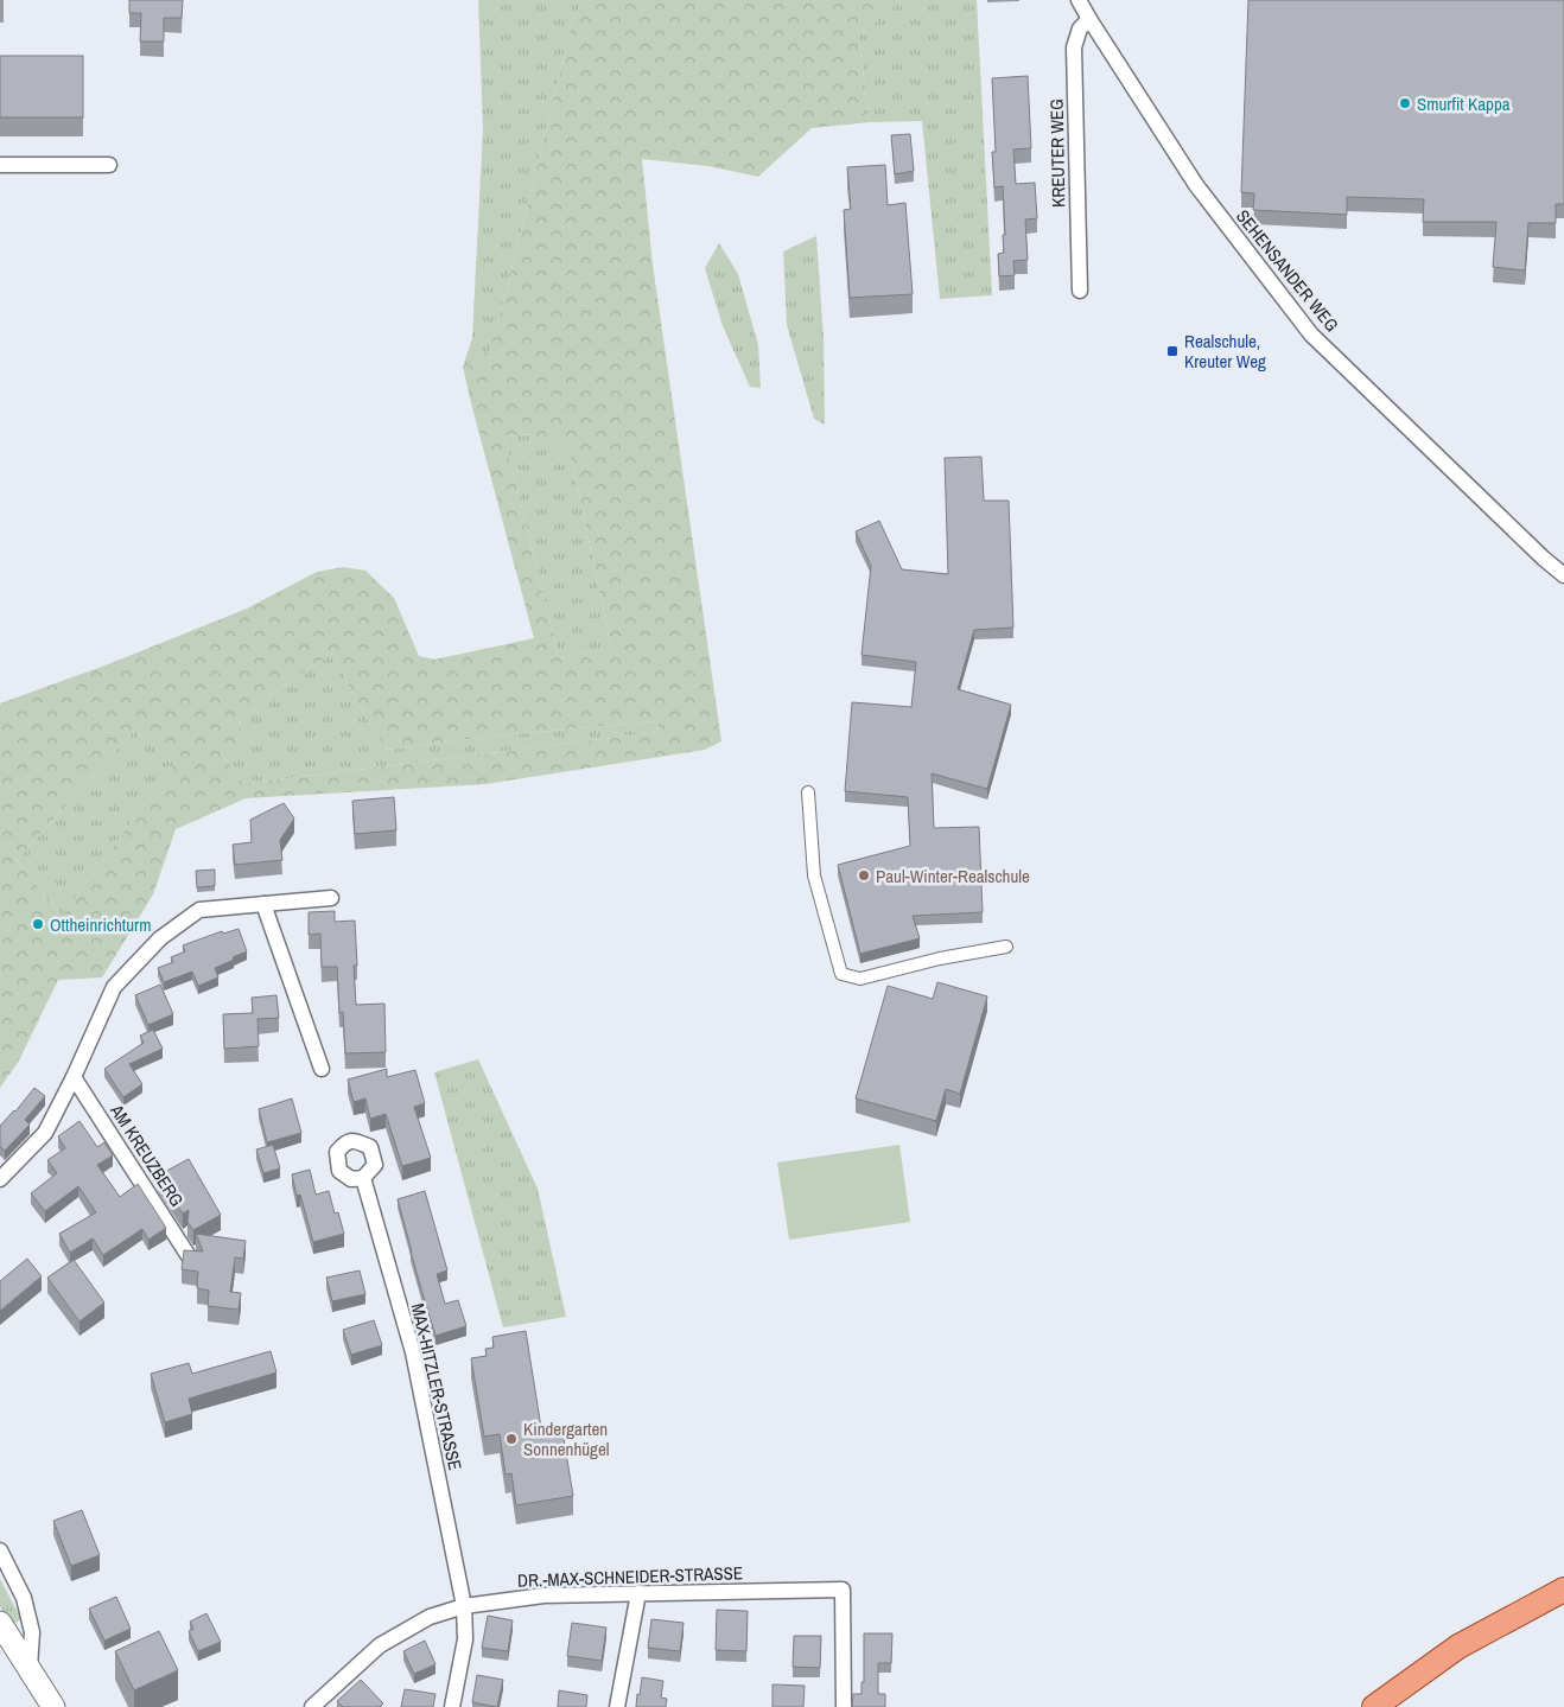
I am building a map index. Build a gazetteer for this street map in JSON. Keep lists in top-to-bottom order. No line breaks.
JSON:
{"streets":{"street":["KREUTER WEG","SEHENSANDER WEG","AM KREUZBERG","MAX-HITZLER-STRASSE","DR.-MAX-SCHNEIDER-STRASSE"]},"crossings":[["KREUTER WEG","SEHENSANDER WEG"],["MAX-HITZLER-STRASSE","DR.-MAX-SCHNEIDER-STRASSE"]],"places":{"other":["Smurfit Kappa","Paul-Winter-Realschule","Ottheinrichturm","Kindergarten Sonnenhügel"],"transit":["Realschule, Kreuter Weg"]}}
